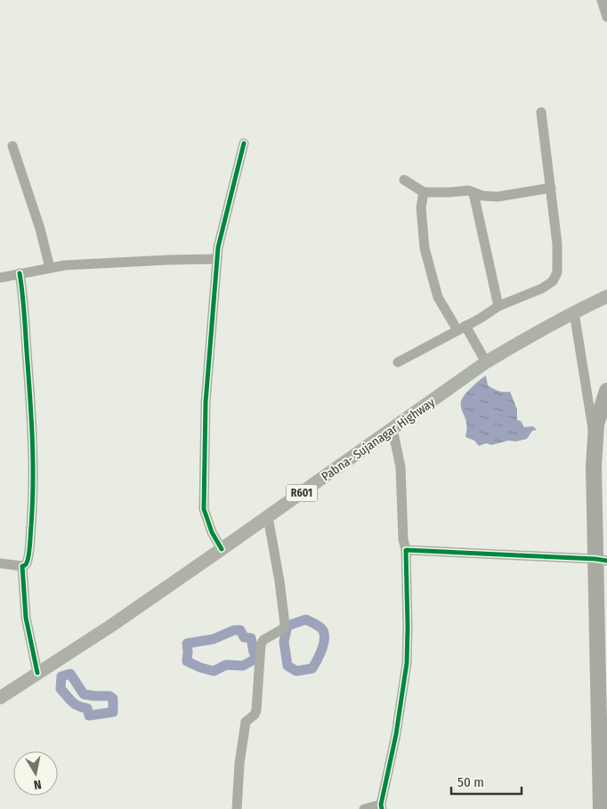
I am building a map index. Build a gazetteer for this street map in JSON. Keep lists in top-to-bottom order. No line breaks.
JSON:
{"streets":{"main road":["Pabna- Sujanagar Highway","R601"]},"scale_bar":"50 m","north":"bottom"}
